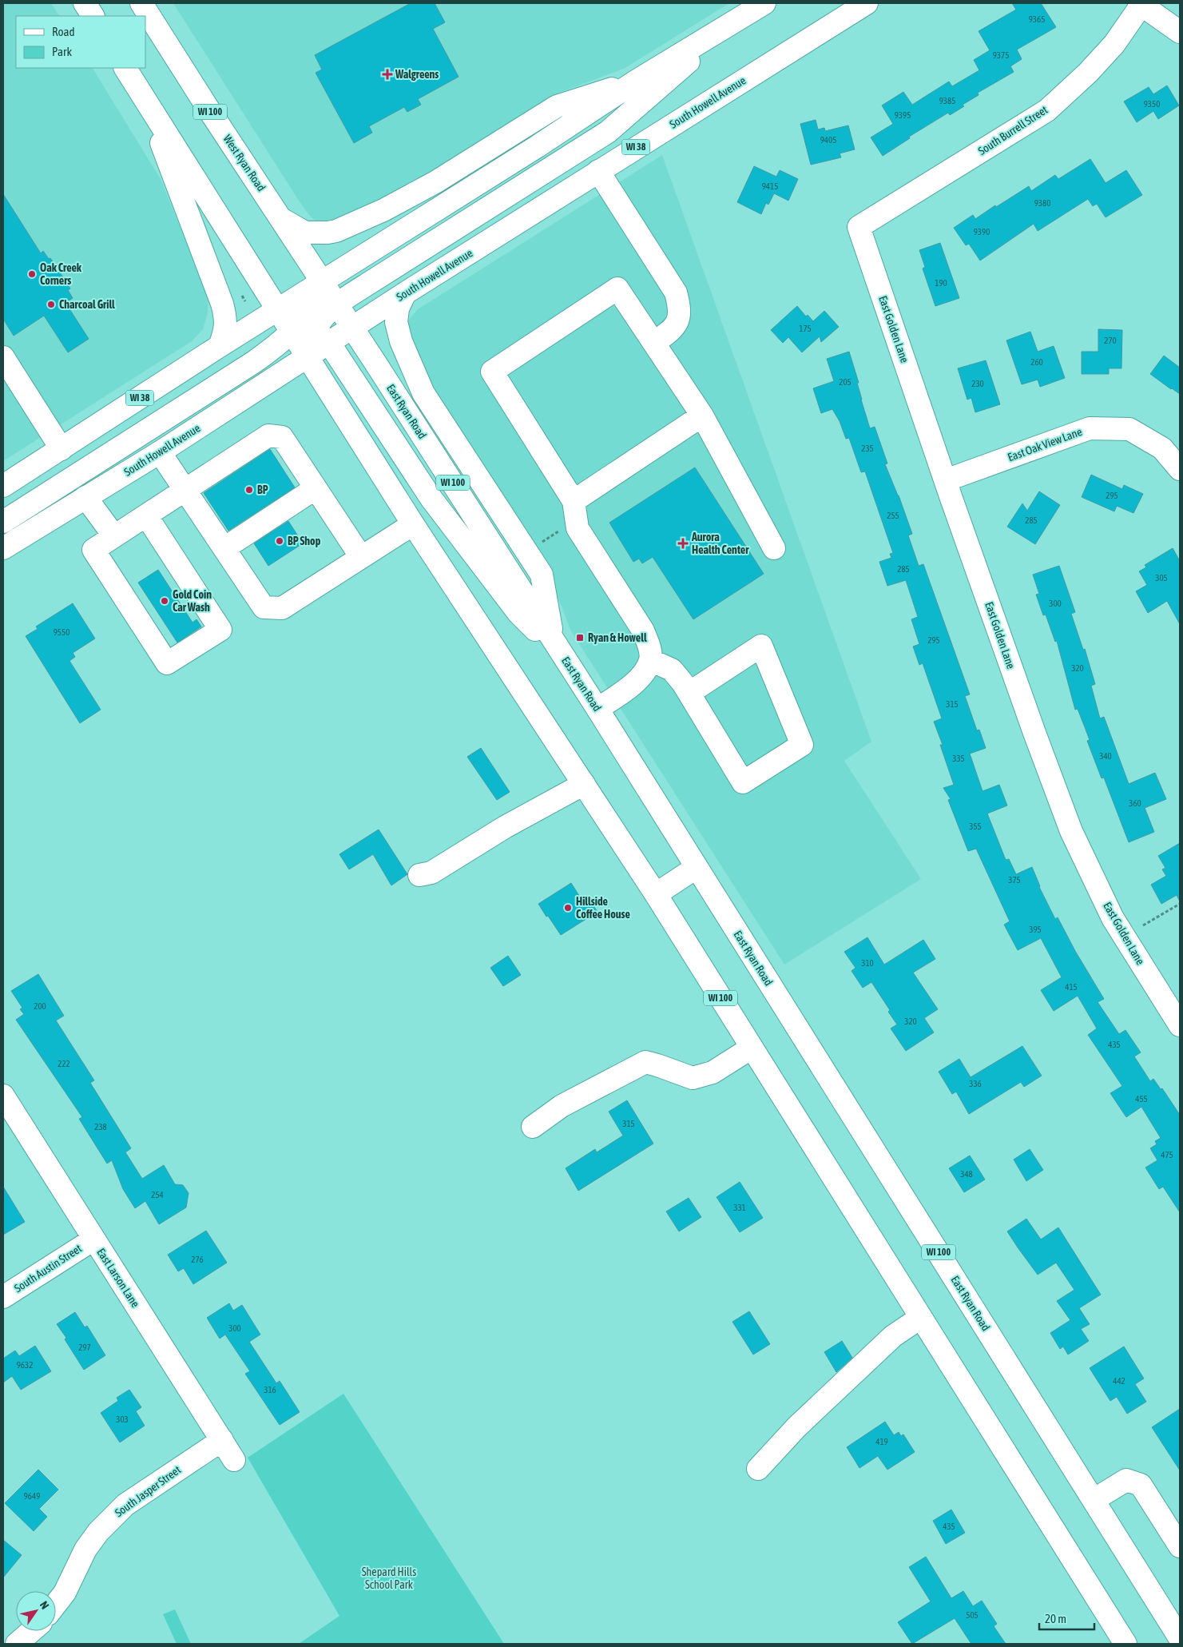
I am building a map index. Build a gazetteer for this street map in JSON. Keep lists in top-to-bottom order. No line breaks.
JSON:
{"streets":{"main road":["South Howell Avenue","WI 100","South Burrell Street","WI 38","West Ryan Road","East Golden Lane","East Ryan Road","East Oak View Lane","South Austin Street","East Larson Lane","South Jasper Street"]},"crossings":[["South Howell Avenue","WI 100"],["South Howell Avenue","East Ryan Road"],["WI 100","WI 38"],["South Burrell Street","East Golden Lane"],["WI 38","West Ryan Road"],["WI 38","East Ryan Road"],["West Ryan Road","East Ryan Road"],["East Golden Lane","East Oak View Lane"],["South Austin Street","East Larson Lane"],["East Larson Lane","South Jasper Street"]],"parks":["Shepard Hills School Park"],"places":{"health":["Walgreens","Aurora Health Center"],"other":["Oak Creek Corners","Charcoal Grill","BP","BP Shop","Gold Coin Car Wash","Hillside Coffee House"],"transit":["Ryan & Howell"]},"house_numbers":["9365","9375","9385","9350","9395","9405","9415","9380","9390","190","175","270","260","205","230","235","295","255","285","285","305","300","9550","295","320","315","340","335","360","355","375","395","310","415","200","320","435","222","336","455","315","238","475","348","254","331","276","300","297","9632","442","316","303","419","9649","435","505"],"legend":["Road","Park"],"scale_bar":"20 m","north":"top right"}
